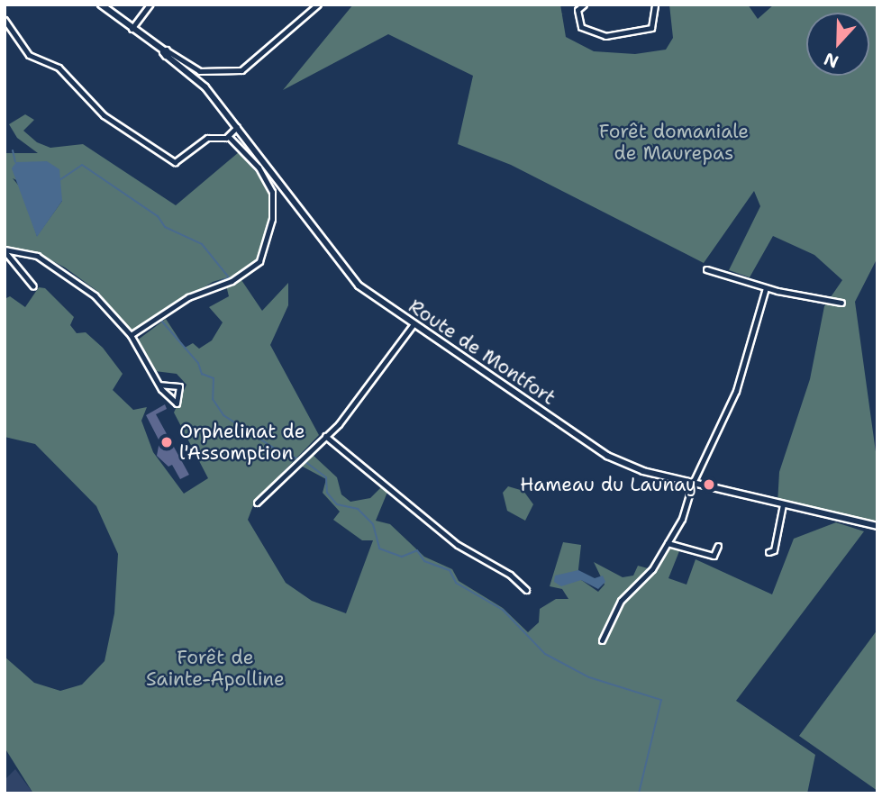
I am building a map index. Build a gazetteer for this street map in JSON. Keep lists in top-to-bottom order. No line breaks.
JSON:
{"streets":{"street":["Route de Montfort"]},"parks":["Forêt domaniale de Maurepas","Forêt de Sainte-Apolline"],"places":["Orphelinat de l'Assomption","Hameau du Launay"],"north":"bottom"}
